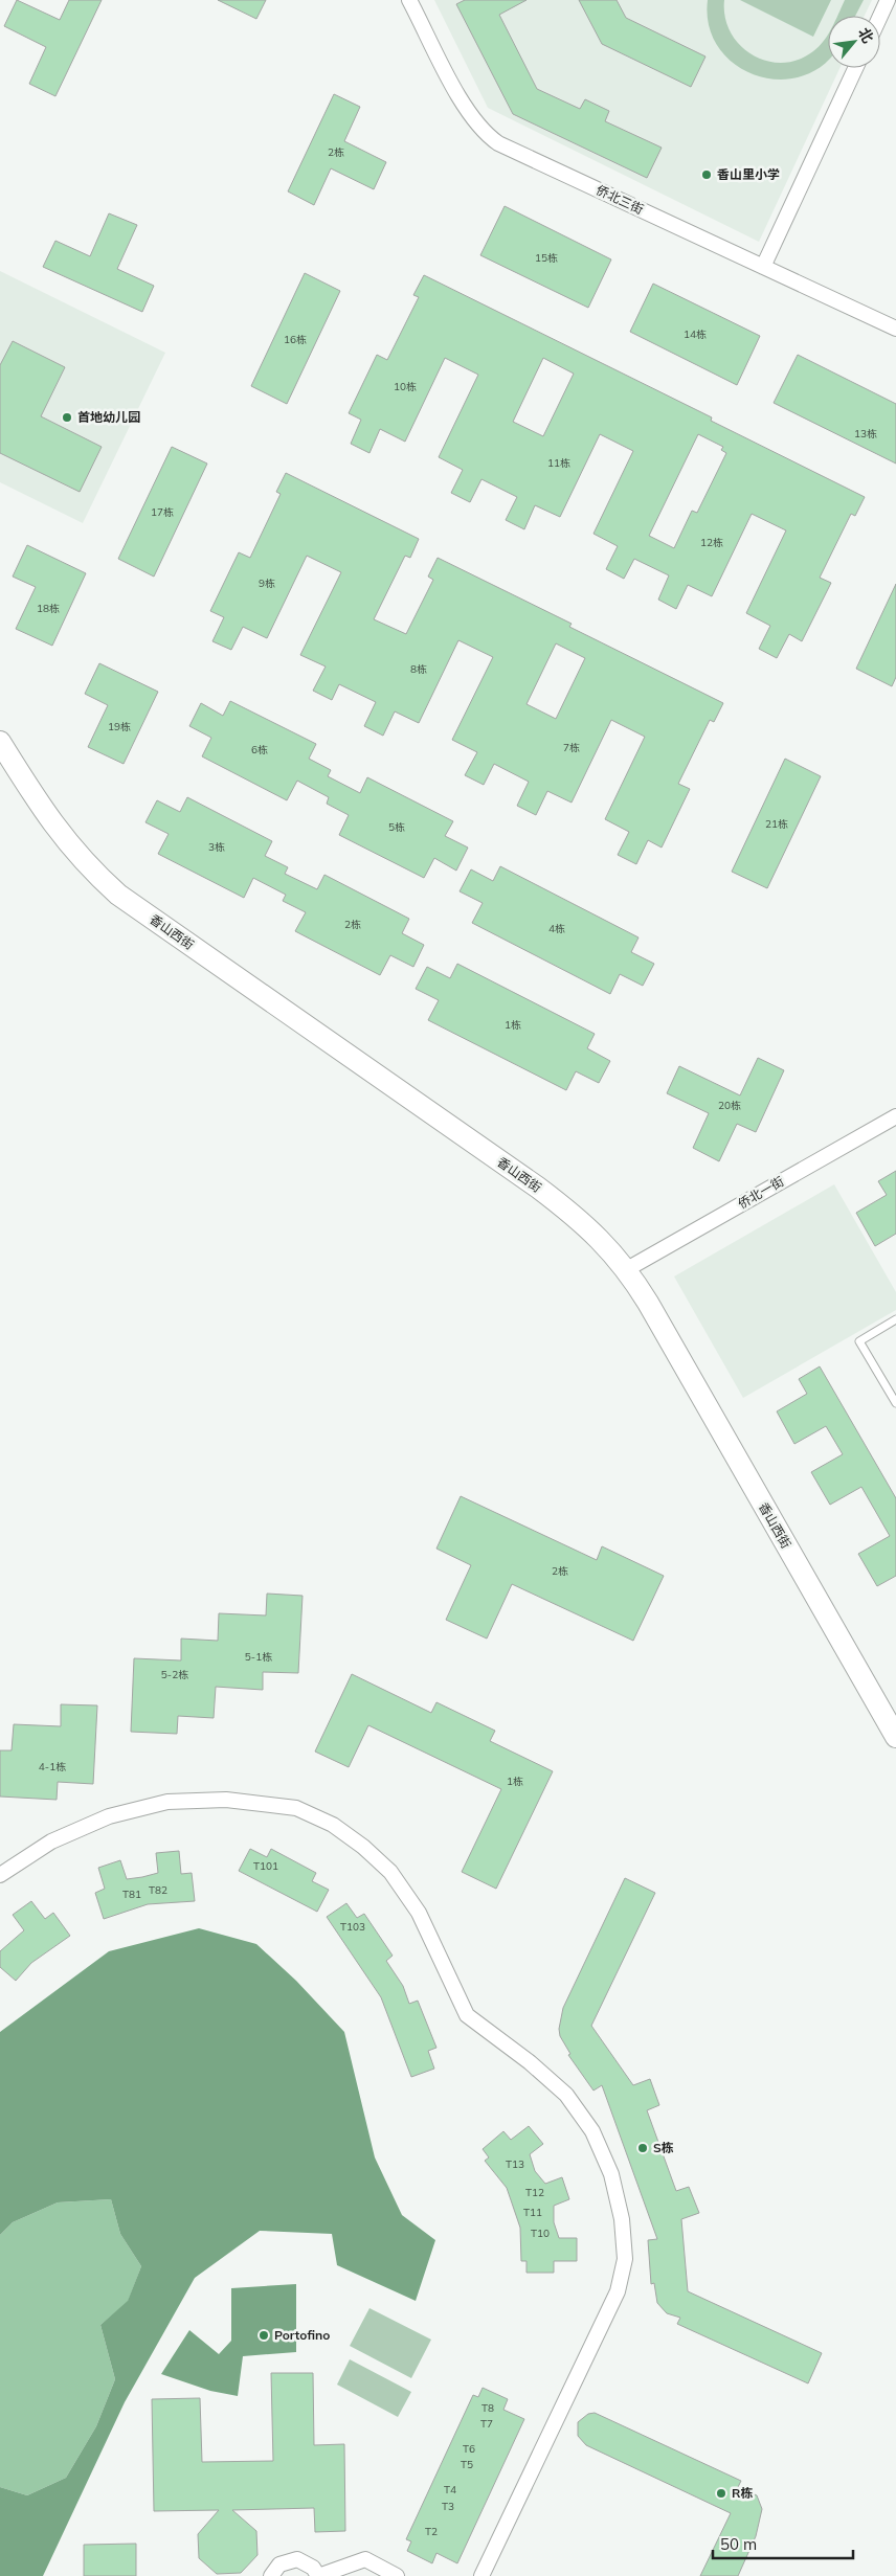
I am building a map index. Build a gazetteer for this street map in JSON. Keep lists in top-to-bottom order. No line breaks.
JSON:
{"streets":{"street":["侨北三街","香山西街","侨北一街"]},"crossings":[["香山西街","侨北一街"]],"places":["香山里小学","首地幼儿园","S栋","Portofino","R栋"],"house_numbers":["2栋","15栋","14栋","16栋","10栋","13栋","11栋","17栋","12栋","9栋","18栋","8栋","19栋","7栋","6栋","21栋","5栋","3栋","2栋","4栋","1栋","20栋","2栋","5-1栋","5-2栋","4-1栋","1栋","T101","T82","T81","T103","T13","T12","T11","T10","T8","T7","T6","T5","T4","T3","T2"],"scale_bar":"50 m","north":"top right"}
